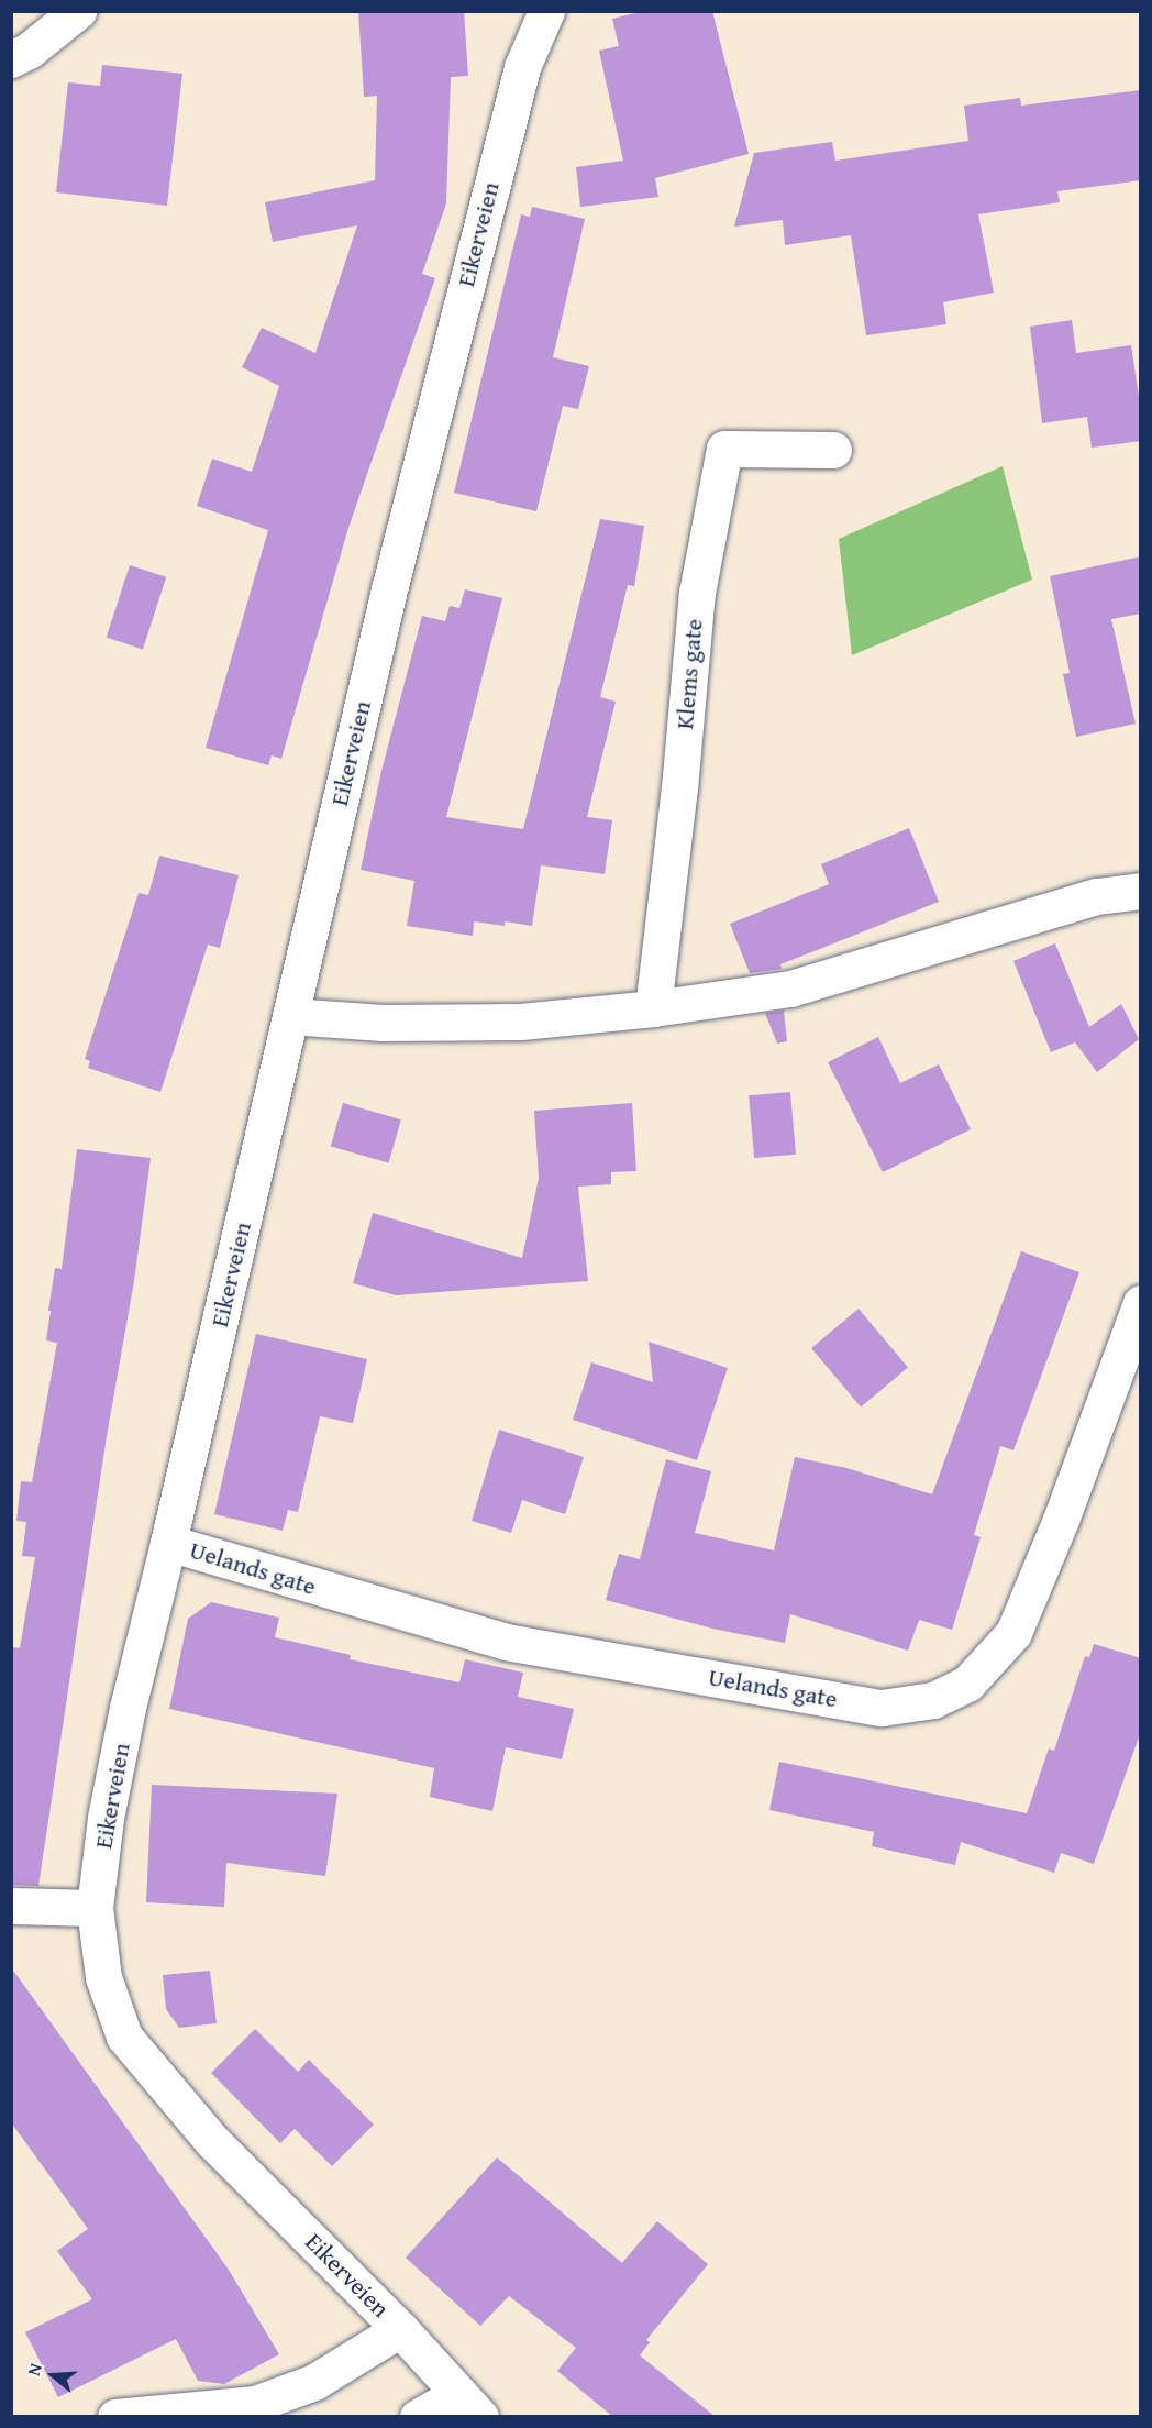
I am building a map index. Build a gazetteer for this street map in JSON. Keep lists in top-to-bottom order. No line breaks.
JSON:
{"streets":{"street":["Eikerveien","Klems gate","Uelands gate"]},"crossings":[["Eikerveien","Uelands gate"]],"north":"left"}
